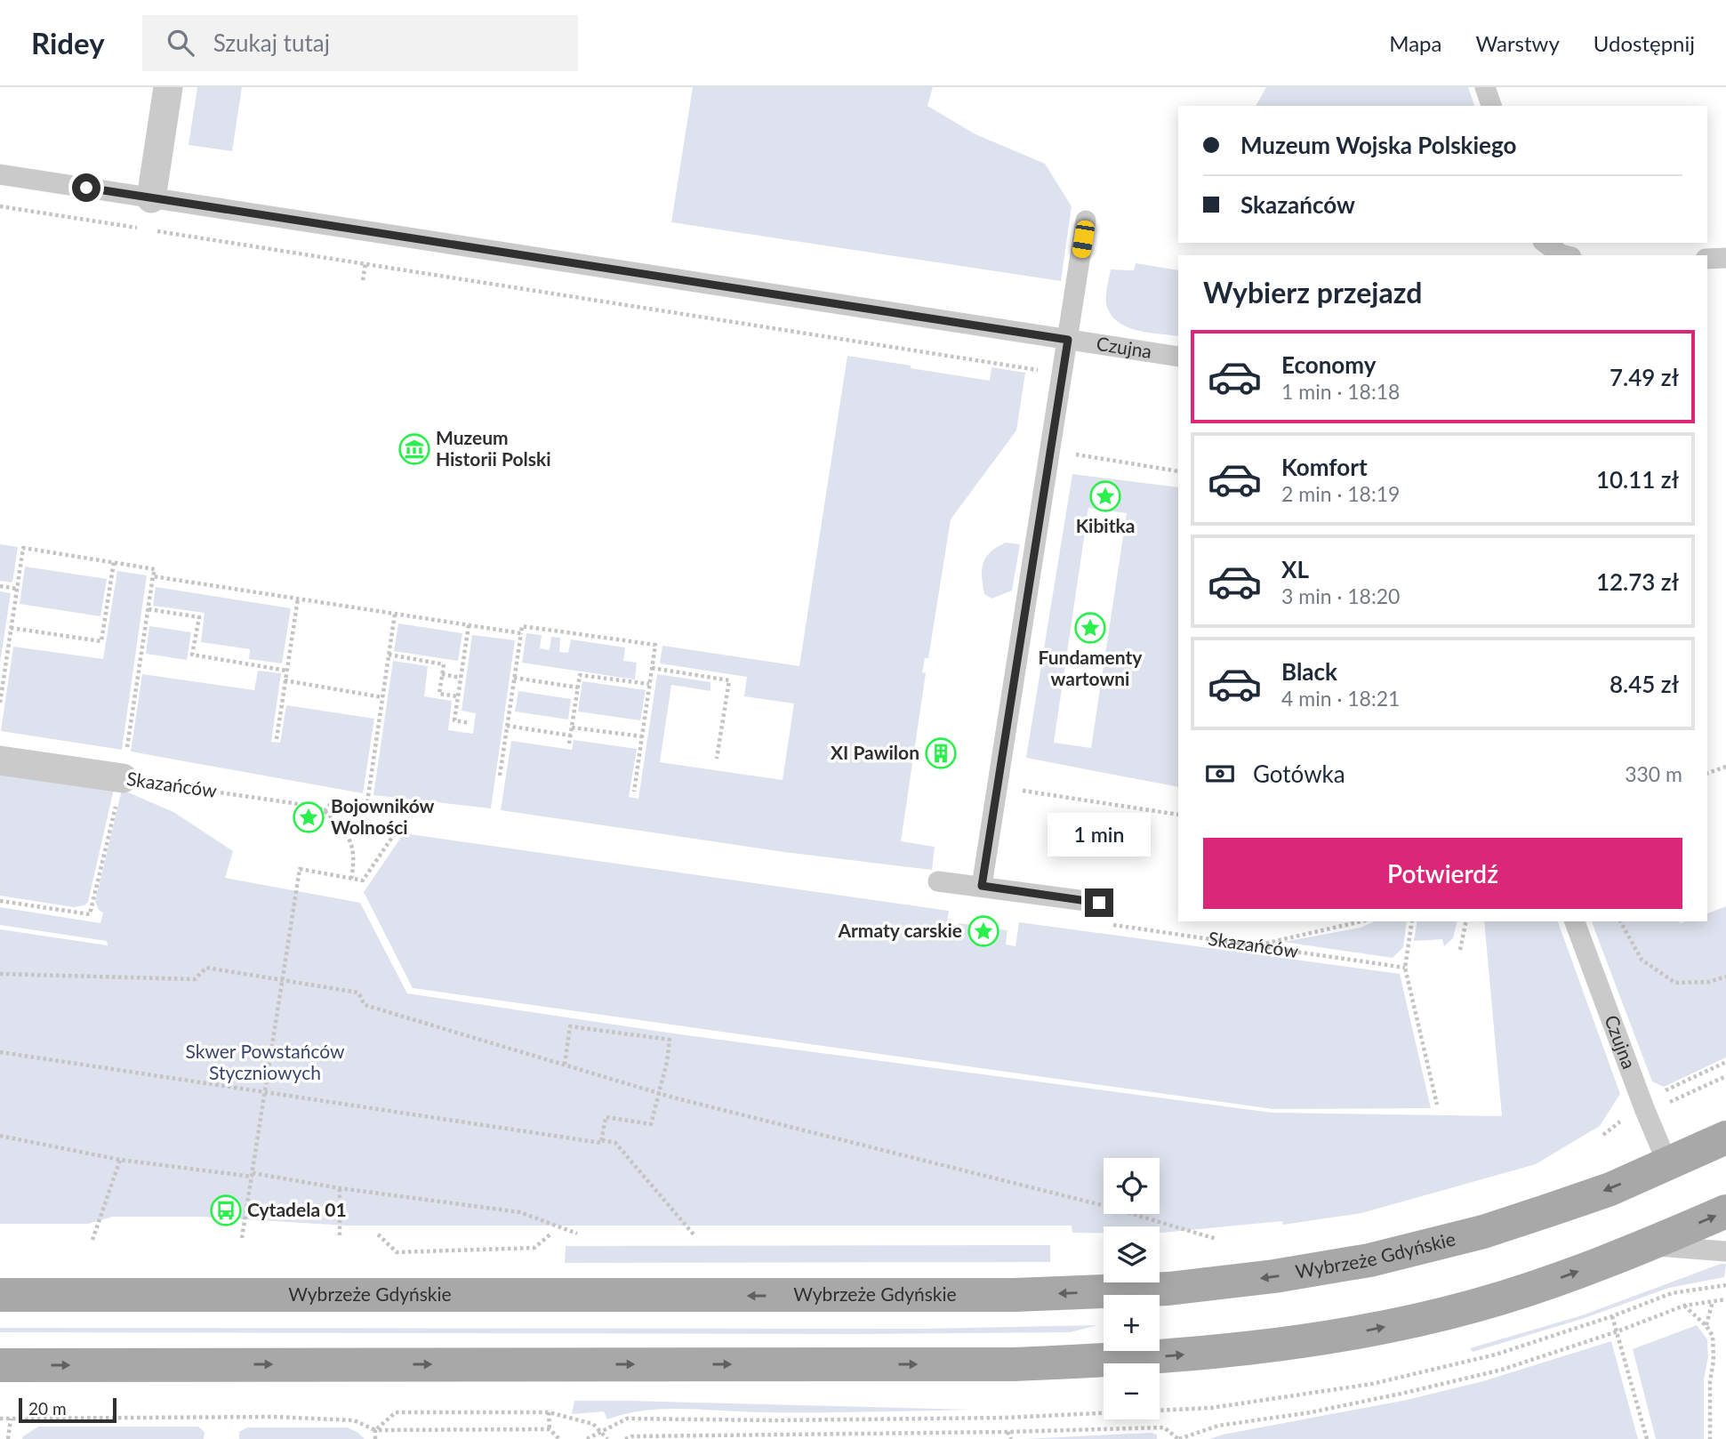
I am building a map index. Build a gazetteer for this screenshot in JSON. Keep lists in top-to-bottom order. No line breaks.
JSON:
{"streets":{"main road":["Wybrzeże Gdyńskie"],"street":["Skazańców"],"lane":["Czujna"]},"crossings":[["Czujna","Wybrzeże Gdyńskie"]],"parks":["Skwer Powstańców Styczniowych"],"places":{"museum":["Muzeum Historii Polski"],"place":["Kibitka","Fundamenty wartowni","Bojowników Wolności","Armaty carskie"],"building":["XI Pawilon"],"bus stop":["Cytadela 01"]},"scale_bar":"20 m","page":{"header":"Ridey","search":"Szukaj tutaj","nav":["Mapa","Warstwy","Udostępnij"],"banner":["Muzeum Wojska Polskiego","Skazańców"],"heading":"Wybierz przejazd","list":[{"name":"Economy","note":"1 min · 18:18","value":"7.49 zł"},{"name":"Komfort","note":"2 min · 18:19","value":"10.11 zł"},{"name":"XL","note":"3 min · 18:20","value":"12.73 zł"},{"name":"Black","note":"4 min · 18:21","value":"8.45 zł"}],"pay":["Gotówka","330 m"],"bubble":"1 min","buttons":"Potwierdź","map_buttons":["+","−"],"scale":"20 m"}}
